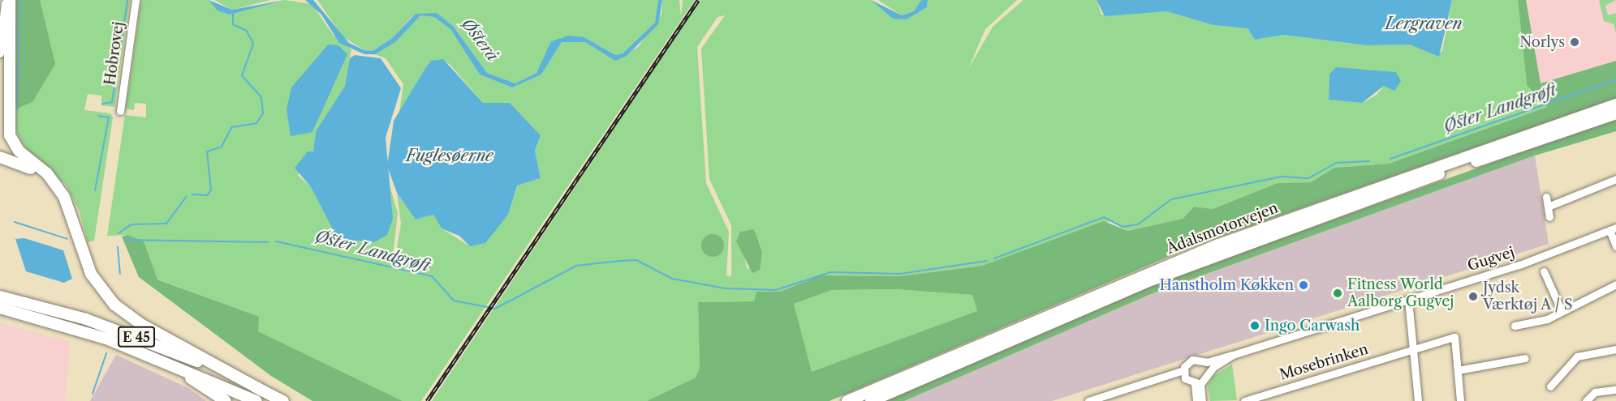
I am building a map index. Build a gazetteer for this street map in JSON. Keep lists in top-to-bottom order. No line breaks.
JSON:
{"streets":{"highway":["Ådalsmotorvejen","E 45"],"street":["Hobrovej","Gugvej","Mosebrinken"]},"water":["Lergraven","Østerå","Øster Landgrøft","Fuglesøerne"],"places":["Norlys","Hanstholm Køkken","Fitness World Aalborg Gugvej","Jydsk Værktøj A / S","Ingo Carwash"]}
